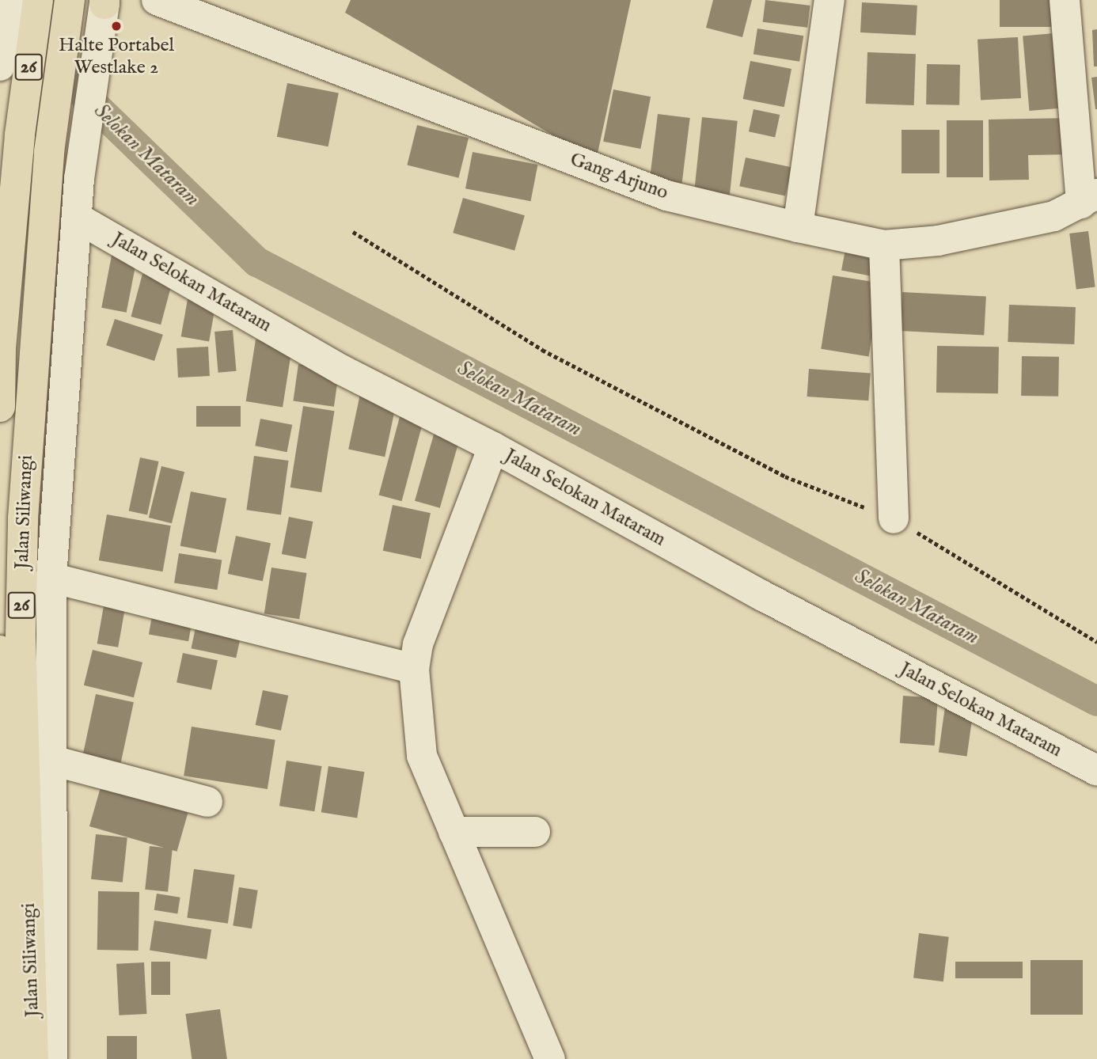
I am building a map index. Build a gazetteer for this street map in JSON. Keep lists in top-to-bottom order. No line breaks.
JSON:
{"streets":{"highway":["26","Jalan Siliwangi"],"street":["Gang Arjuno","Jalan Selokan Mataram"]},"water":["Selokan Mataram"],"places":["Halte Portabel Westlake 2"]}
